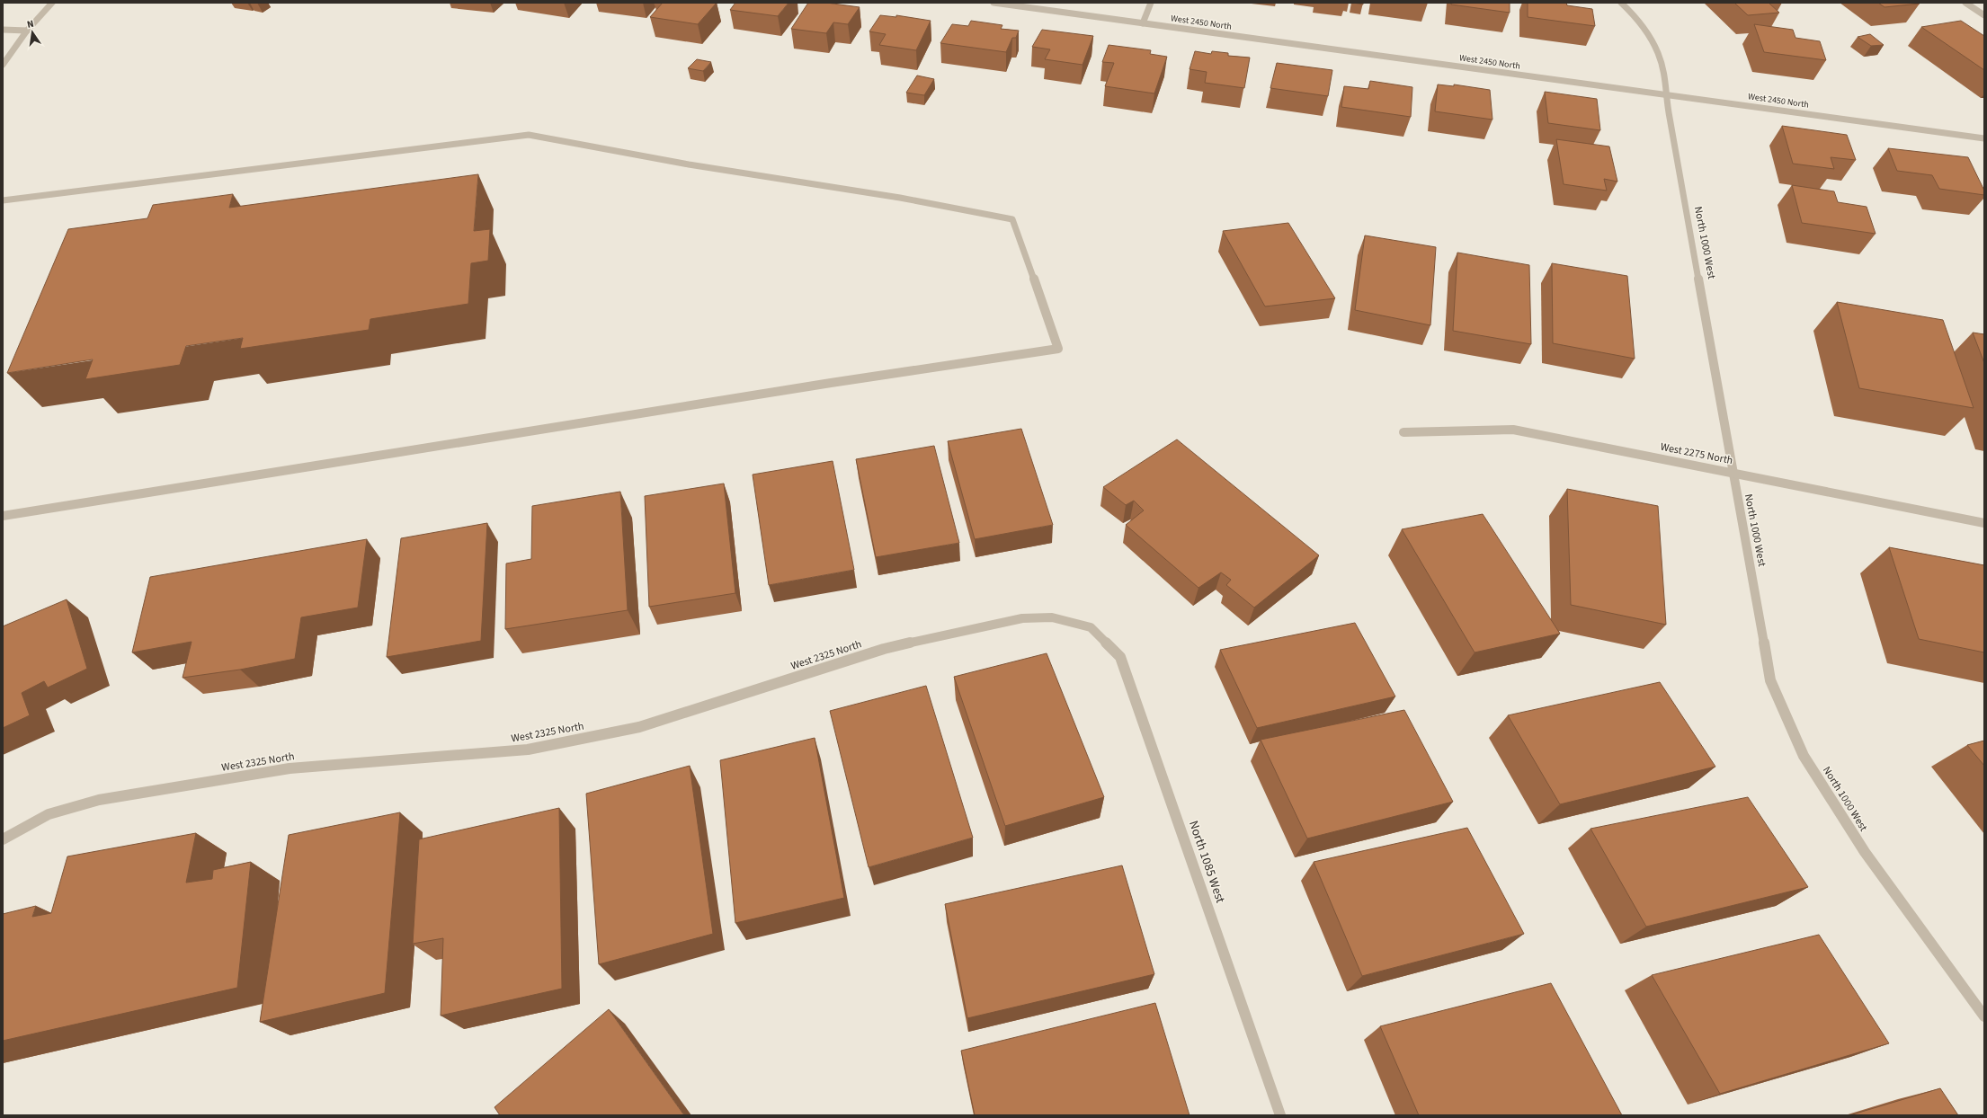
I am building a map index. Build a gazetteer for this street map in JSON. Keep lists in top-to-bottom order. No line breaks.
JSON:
{"streets":{"street":["West 2450 North","North 1000 West","West 2275 North","West 2325 North","North 1085 West"]},"crossings":[["West 2450 North","North 1000 West"],["North 1000 West","West 2275 North"],["West 2325 North","North 1085 West"]],"north":"top"}
